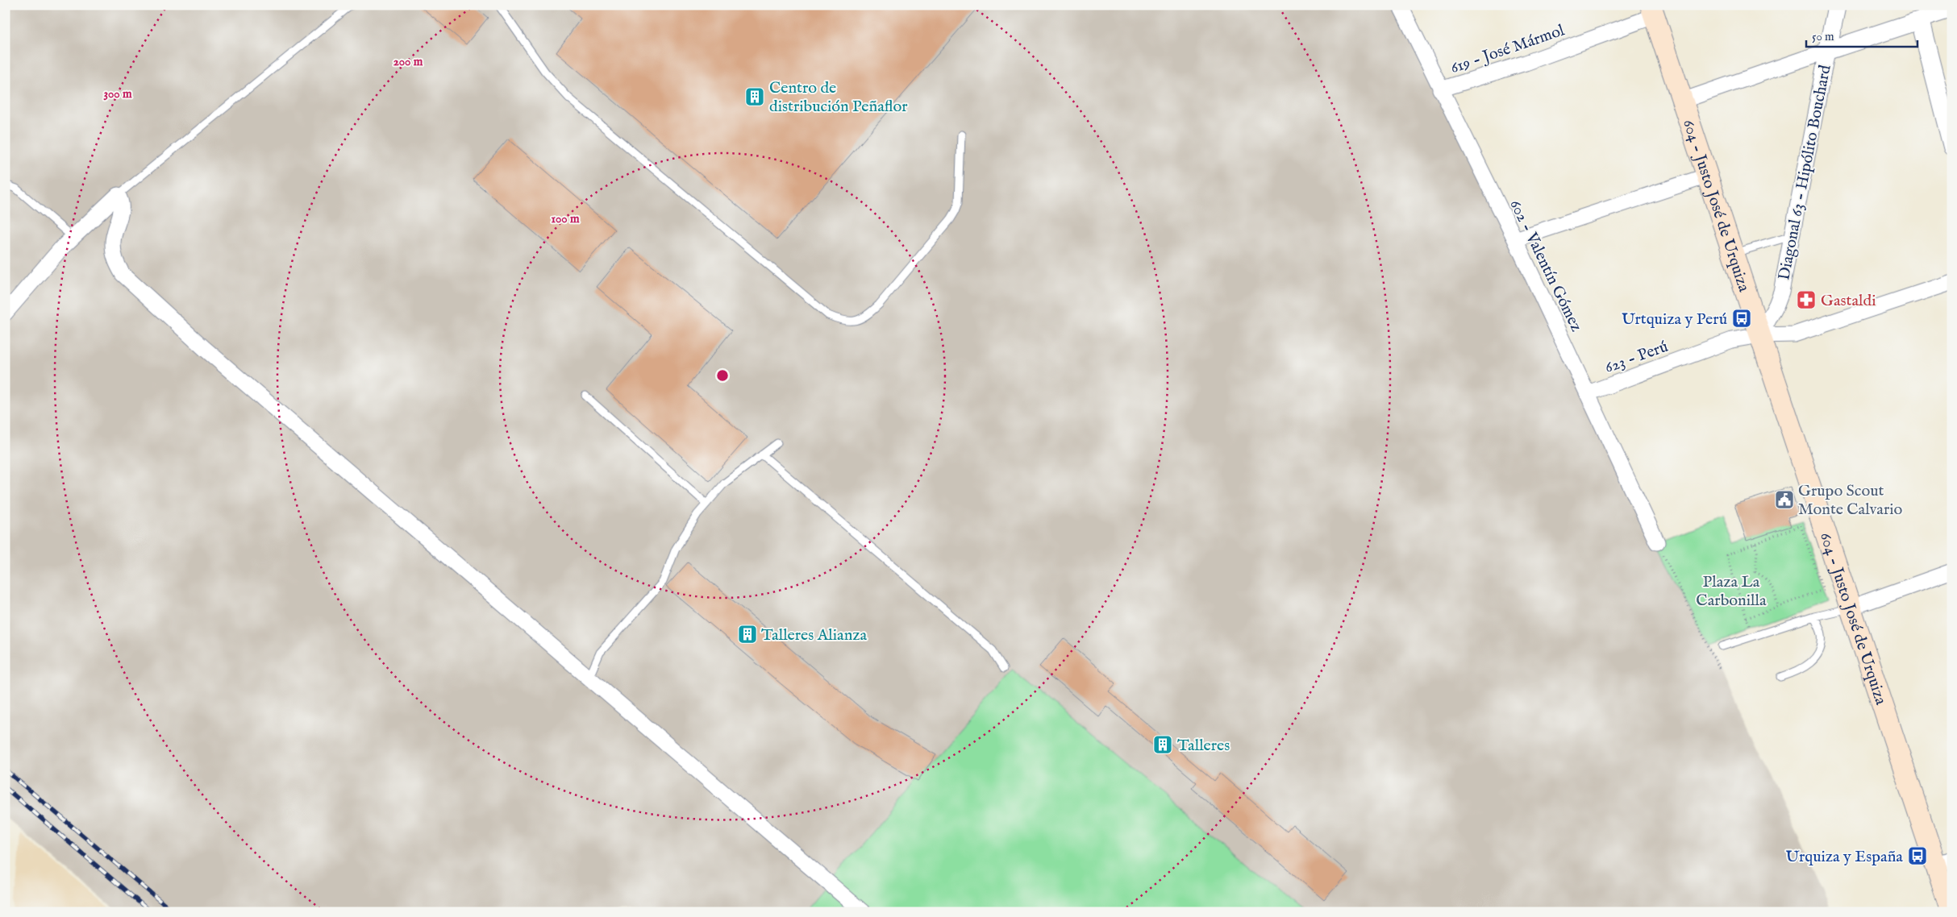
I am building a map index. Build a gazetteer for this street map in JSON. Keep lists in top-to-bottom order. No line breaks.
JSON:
{"streets":{"main road":["604 - Justo José de Urquiza"],"street":["619 - José Mármol","Diagonal 63 - Hipólito Bouchard","602 - Valentín Gómez","623 - Perú"]},"crossings":[["619 - José Mármol","604 - Justo José de Urquiza"],["619 - José Mármol","602 - Valentín Gómez"],["Diagonal 63 - Hipólito Bouchard","604 - Justo José de Urquiza"],["Diagonal 63 - Hipólito Bouchard","623 - Perú"],["604 - Justo José de Urquiza","623 - Perú"],["602 - Valentín Gómez","623 - Perú"]],"parks":["Plaza La Carbonilla"],"places":{"building":["Centro de distribución Peñaflor","Talleres Alianza","Talleres"],"pharmacy":["Gastaldi"],"bus stop":["Urtquiza y Perú","Urquiza y España"],"public building":["Grupo Scout Monte Calvario"]},"scale_bar":"50 m","rings":["200 m","300 m","100 m"]}
